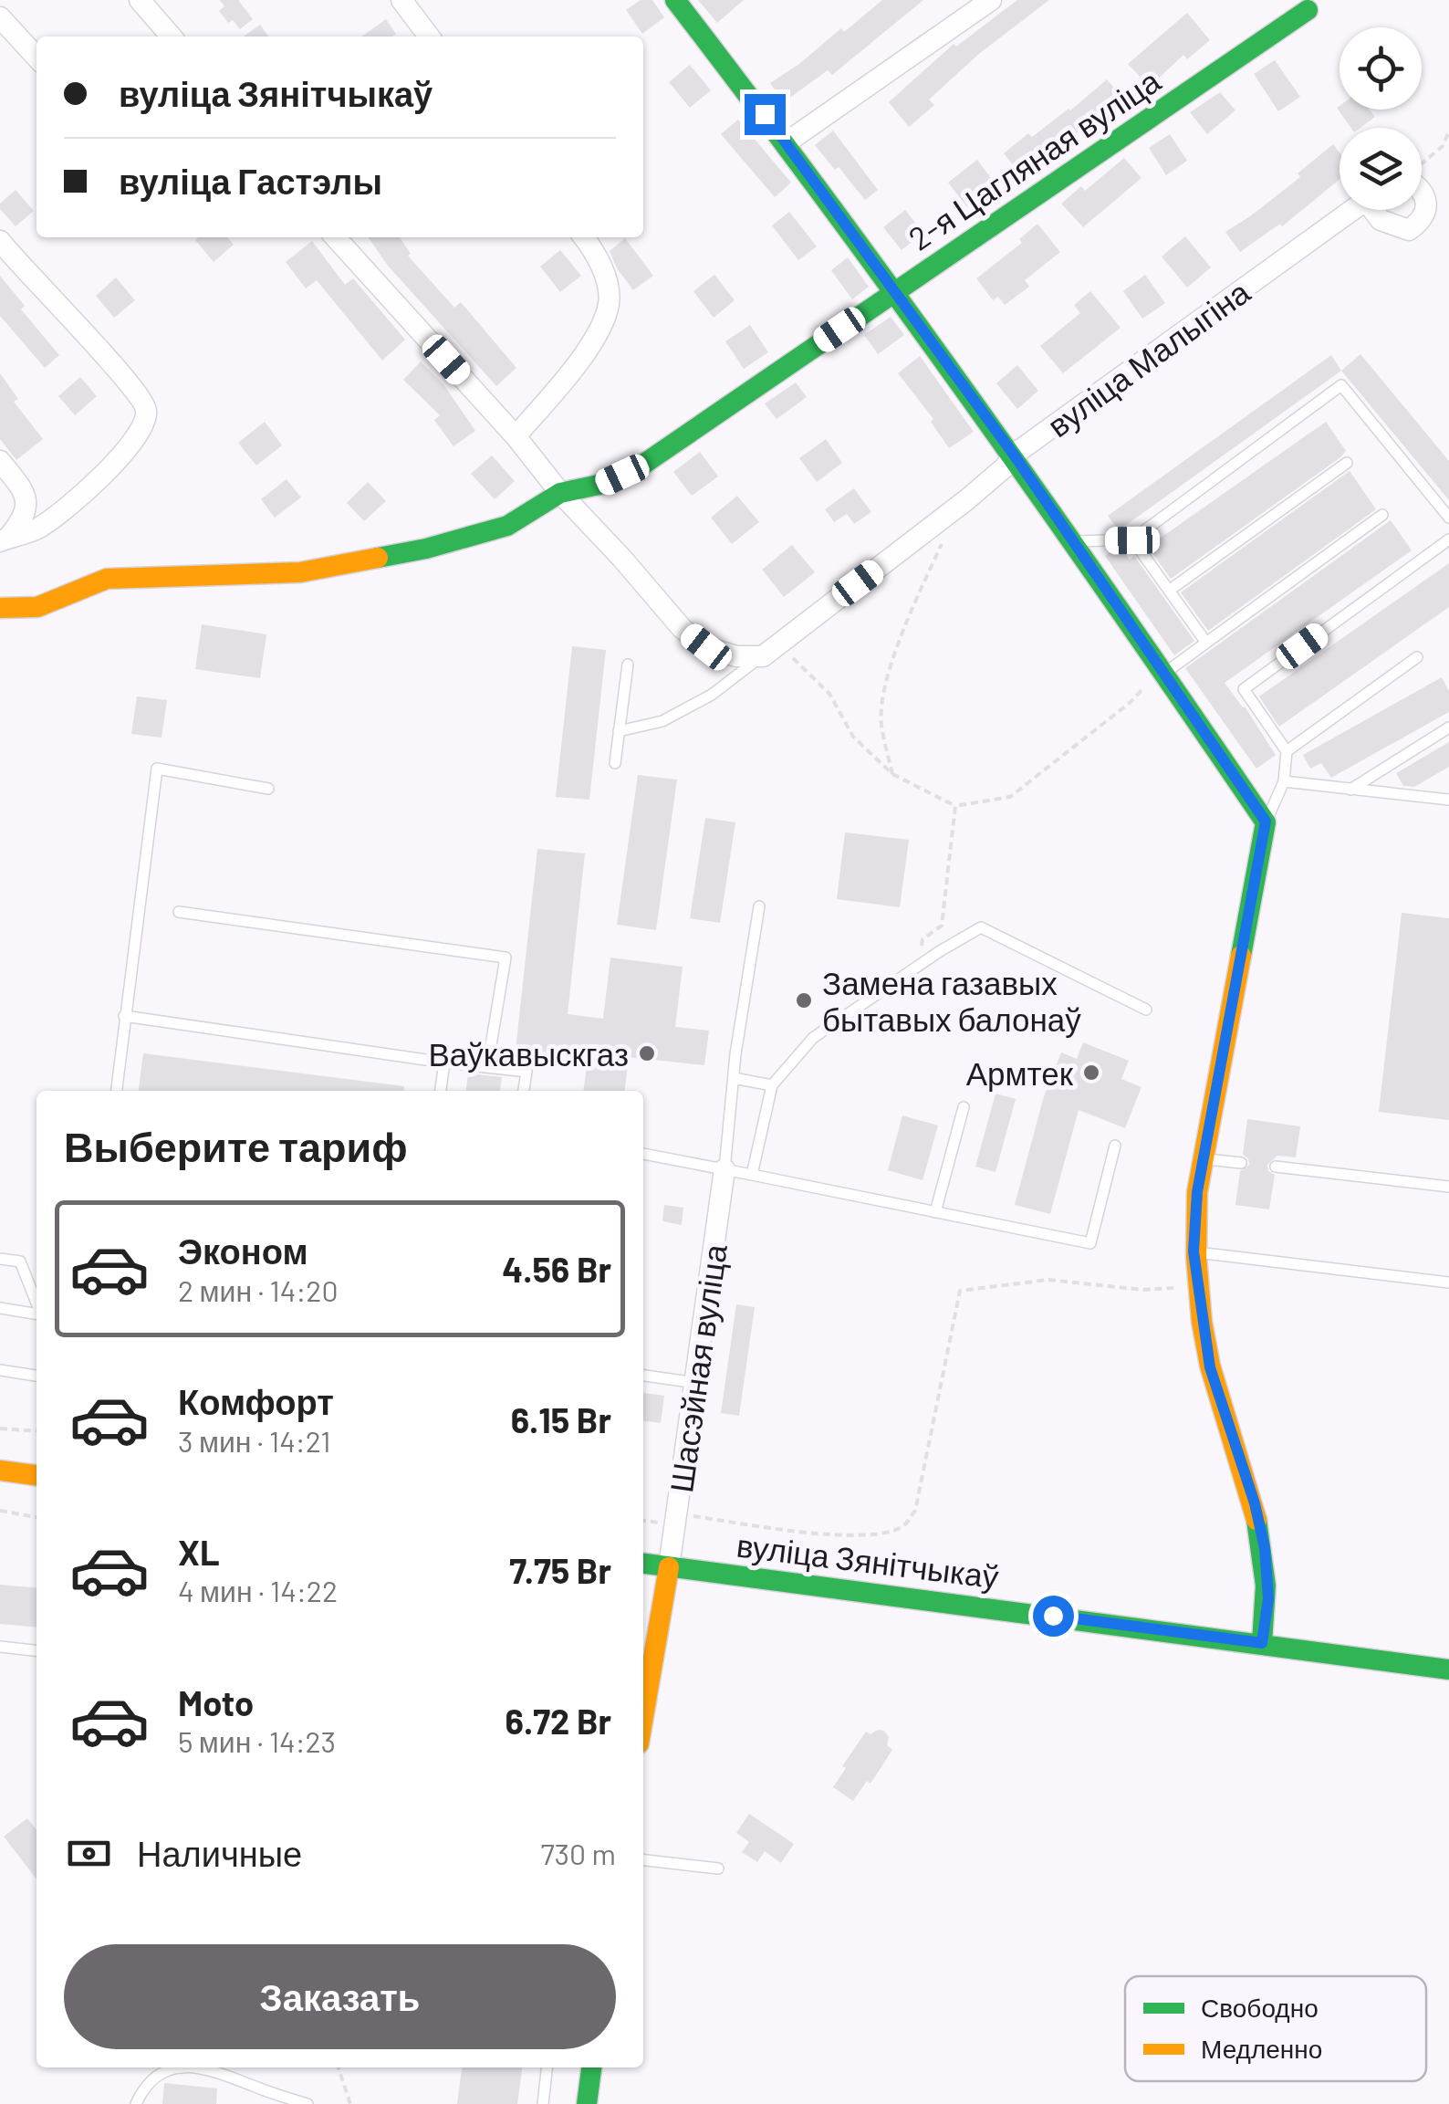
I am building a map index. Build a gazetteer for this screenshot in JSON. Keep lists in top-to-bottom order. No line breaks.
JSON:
{"streets":{"street":["2-я Цагляная вуліца","вуліца Малыгіна","Шасэйная вуліца","вуліца Зянітчыкаў"]},"crossings":[["Шасэйная вуліца","вуліца Зянітчыкаў"]],"places":["Замена газавых бытавых балонаў","Ваўкавыскгаз","Армтек"],"legend":["Свободно","Медленно"],"page":{"banner":["вуліца Зянітчыкаў","вуліца Гастэлы"],"heading":"Выберите тариф","list":[{"name":"Эконом","note":"2 мин · 14:20","value":"4.56 Br"},{"name":"Комфорт","note":"3 мин · 14:21","value":"6.15 Br"},{"name":"XL","note":"4 мин · 14:22","value":"7.75 Br"},{"name":"Moto","note":"5 мин · 14:23","value":"6.72 Br"}],"pay":["Наличные","730 m"],"buttons":"Заказать"}}
